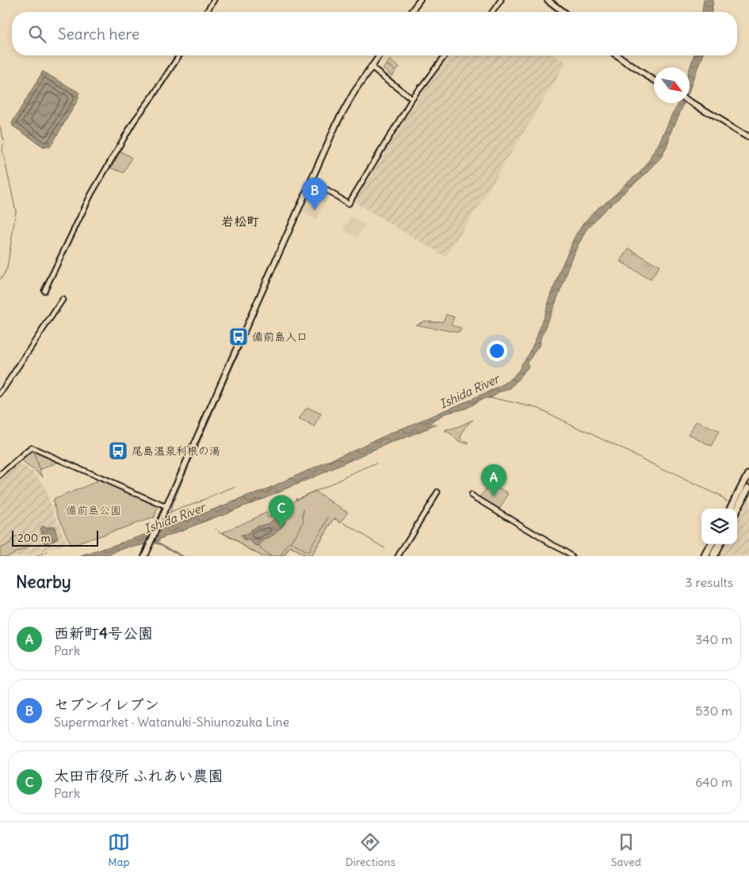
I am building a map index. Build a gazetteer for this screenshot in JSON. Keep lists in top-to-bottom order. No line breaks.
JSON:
{"districts":["岩松町"],"water":["Ishida River"],"parks":["備前島公園"],"places":{"bus stop":["備前島入口","尾島温泉利根の湯"]},"scale_bar":"200 m","north":"bottom right","page":{"search":"Search here","pins":["B","A","C"],"scale":"200 m","heading":["Nearby","3 results"],"list":[{"mark":"A","name":"西新町4号公園","note":"Park","value":"340 m"},{"mark":"B","name":"セブンイレブン","note":"Supermarket · Watanuki-Shiunozuka Line","value":"530 m"},{"mark":"C","name":"太田市役所 ふれあい農園","note":"Park","value":"640 m"}],"nav":["Map","Directions","Saved"]}}
